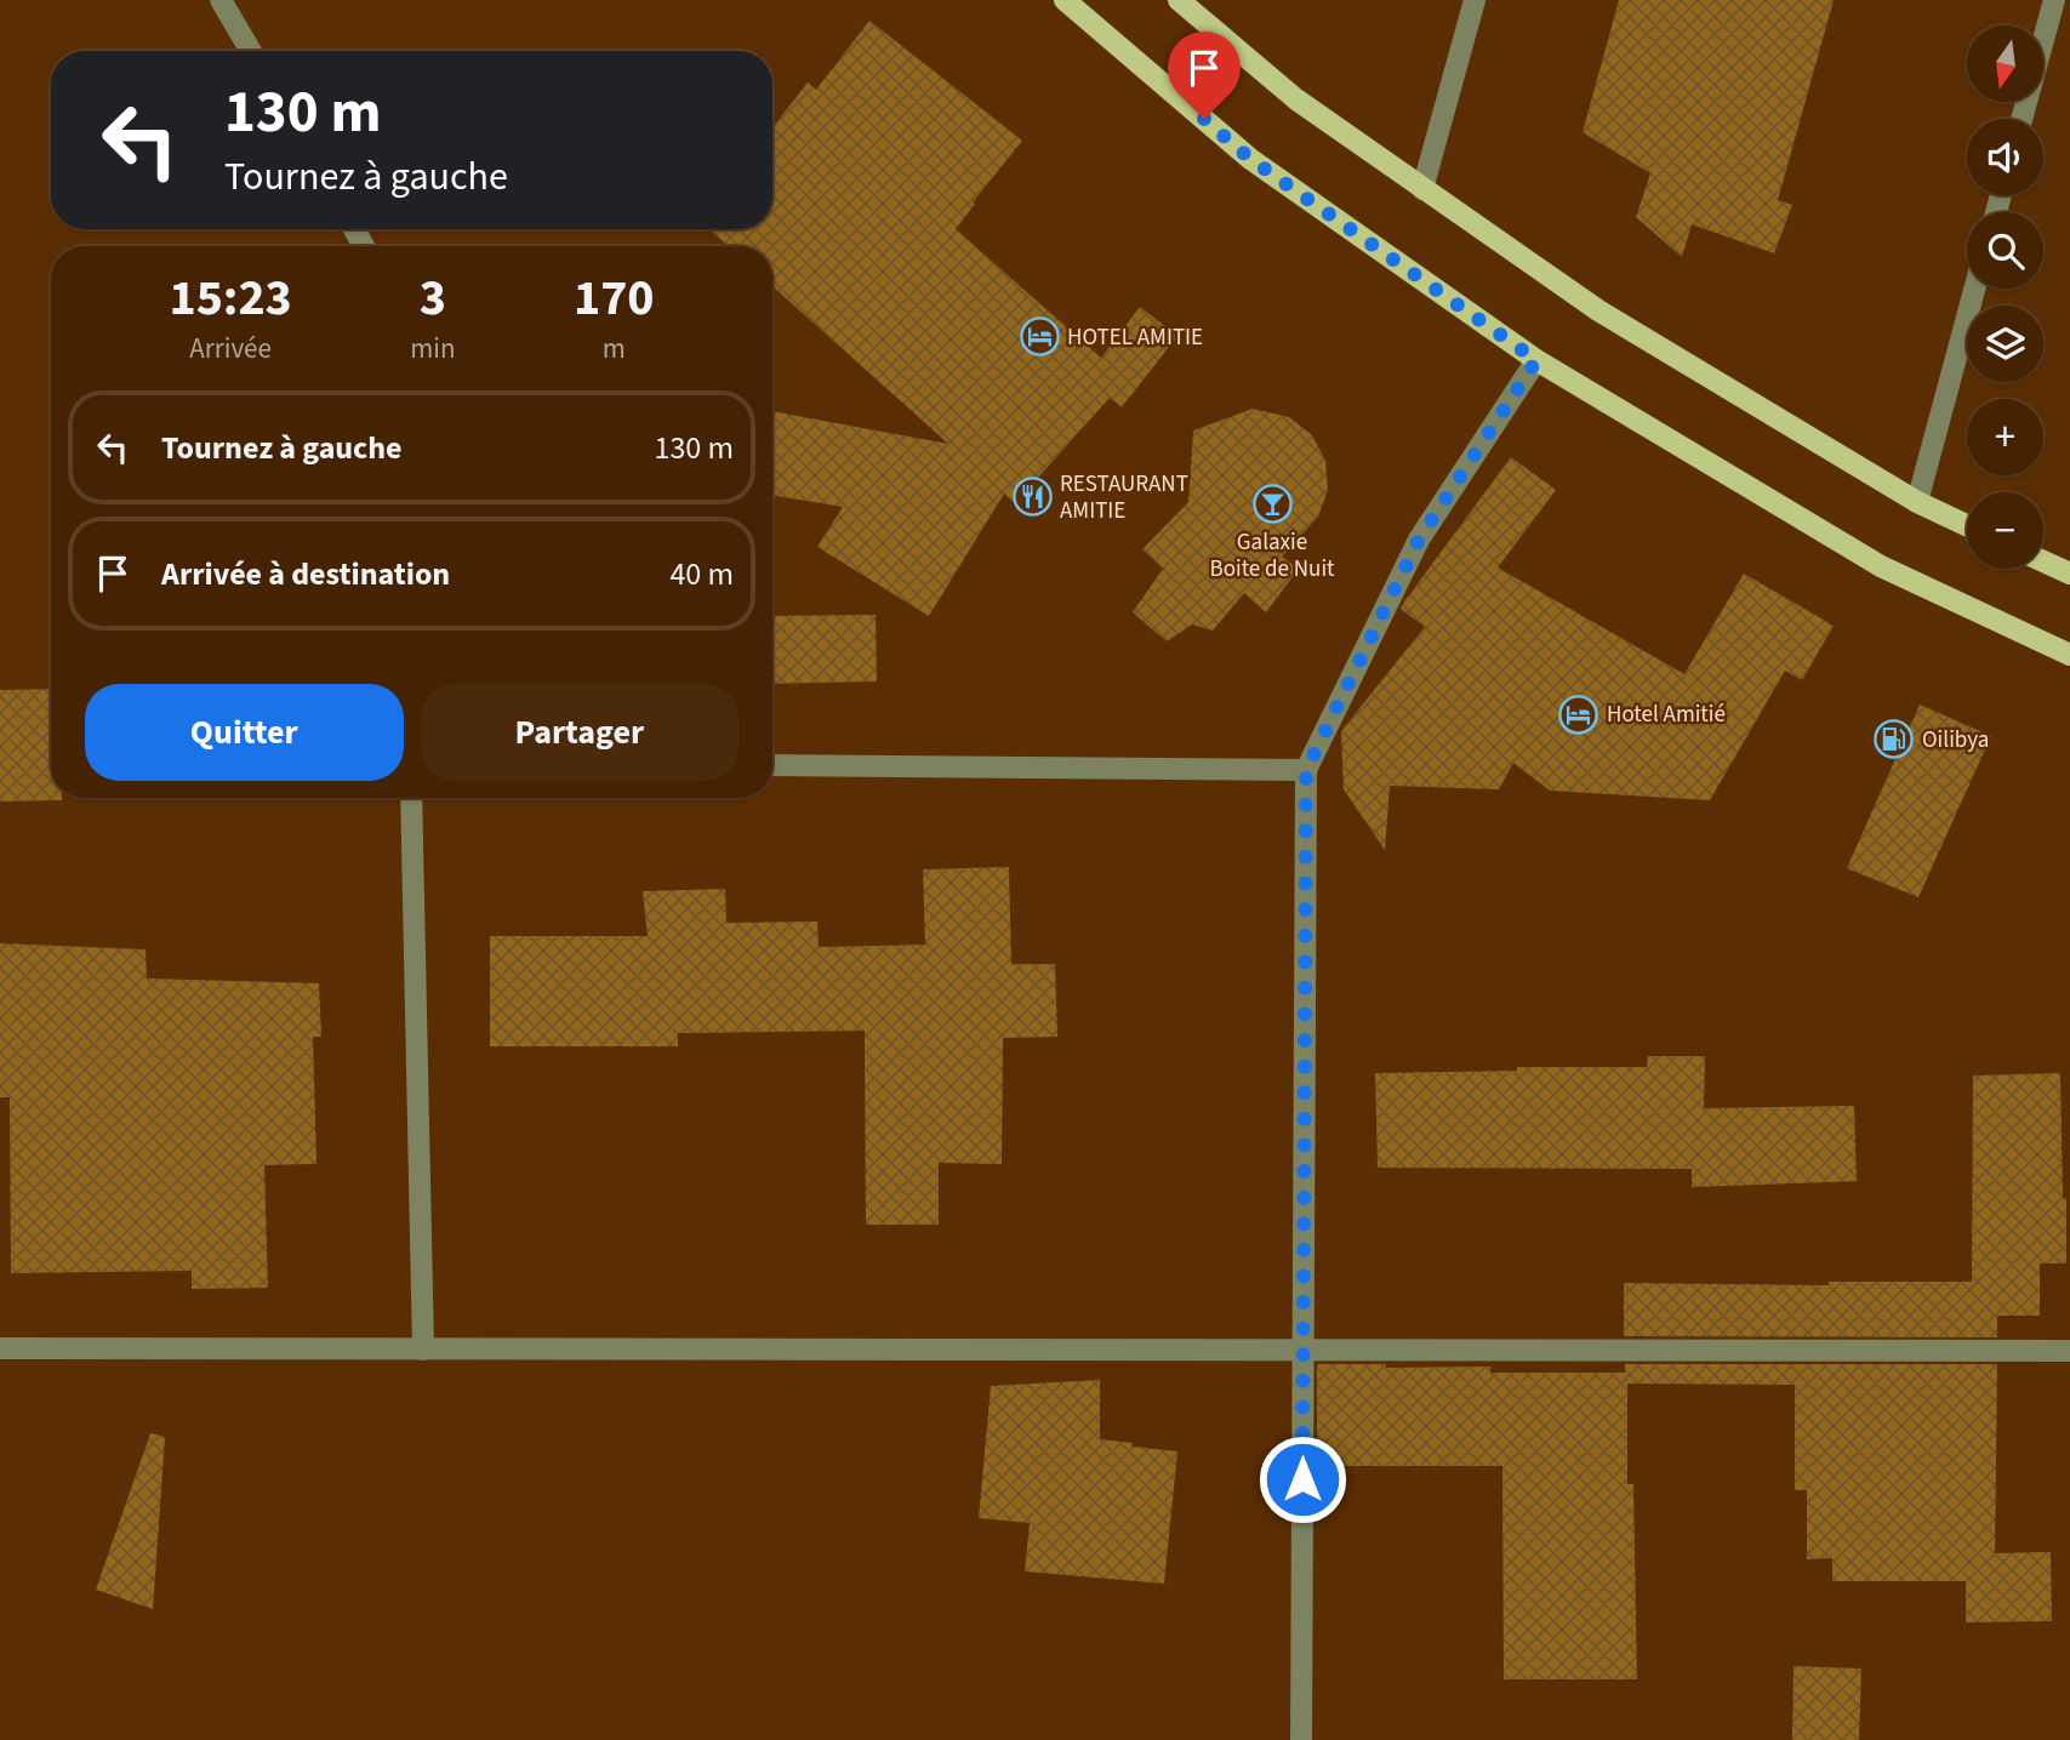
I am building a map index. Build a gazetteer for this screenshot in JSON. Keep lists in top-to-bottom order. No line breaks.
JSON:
{"places":{"hotel":["HOTEL AMITIE","Hotel Amitié"],"restaurant":["RESTAURANT AMITIE"],"bar":["Galaxie Boite de Nuit"],"fuel station":["Oilibya"]},"north":"bottom","page":{"map_buttons":["+","−"],"turn":["130 m","Tournez à gauche"],"eta":["15:23","Arrivée","3","min","170","m"],"list":[{"name":"Tournez à gauche","value":"130 m"},{"name":"Arrivée à destination","value":"40 m"}],"buttons":["Quitter","Partager"]}}
